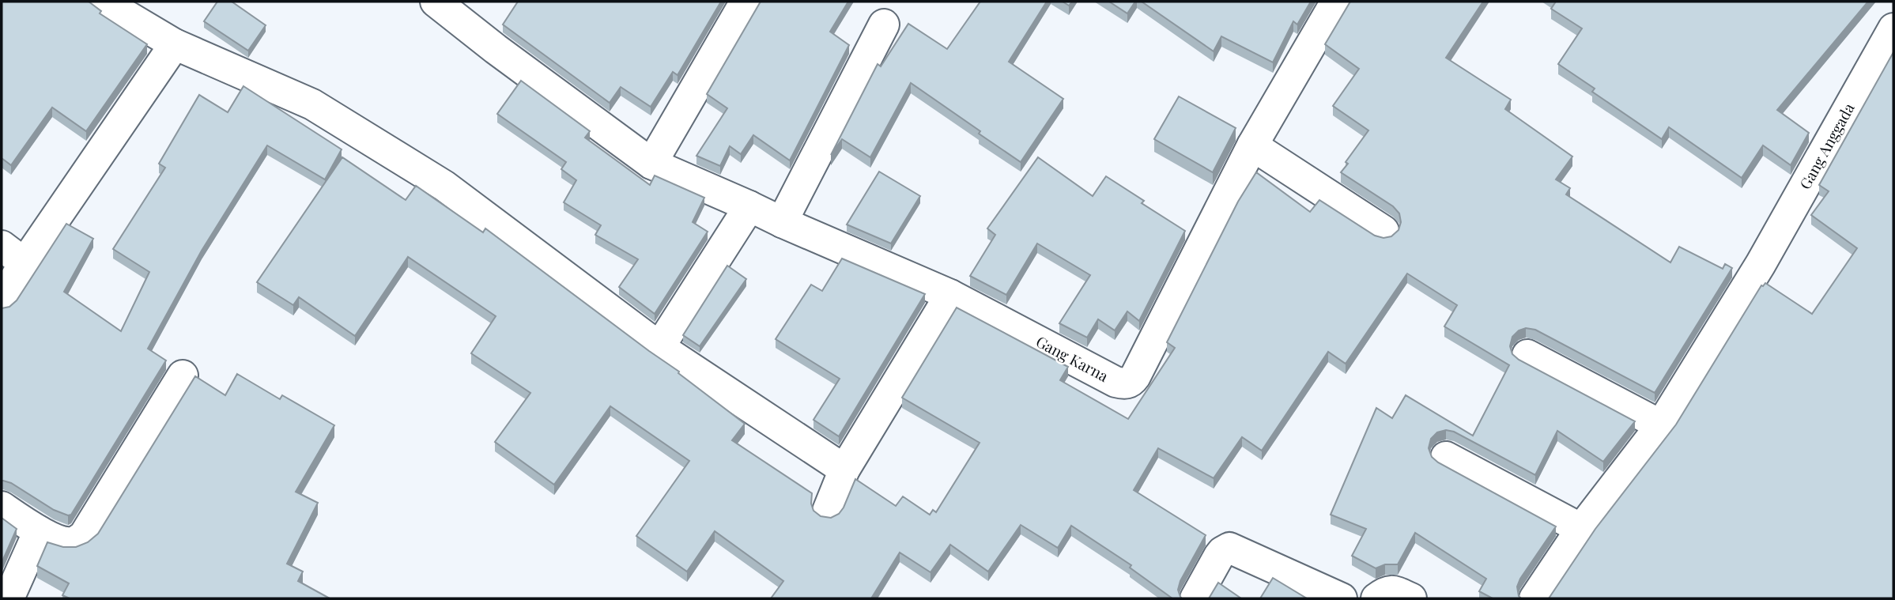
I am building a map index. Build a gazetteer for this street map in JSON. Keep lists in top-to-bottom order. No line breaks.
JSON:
{"streets":{"street":["Gang Anggada","Gang Karna"]}}
